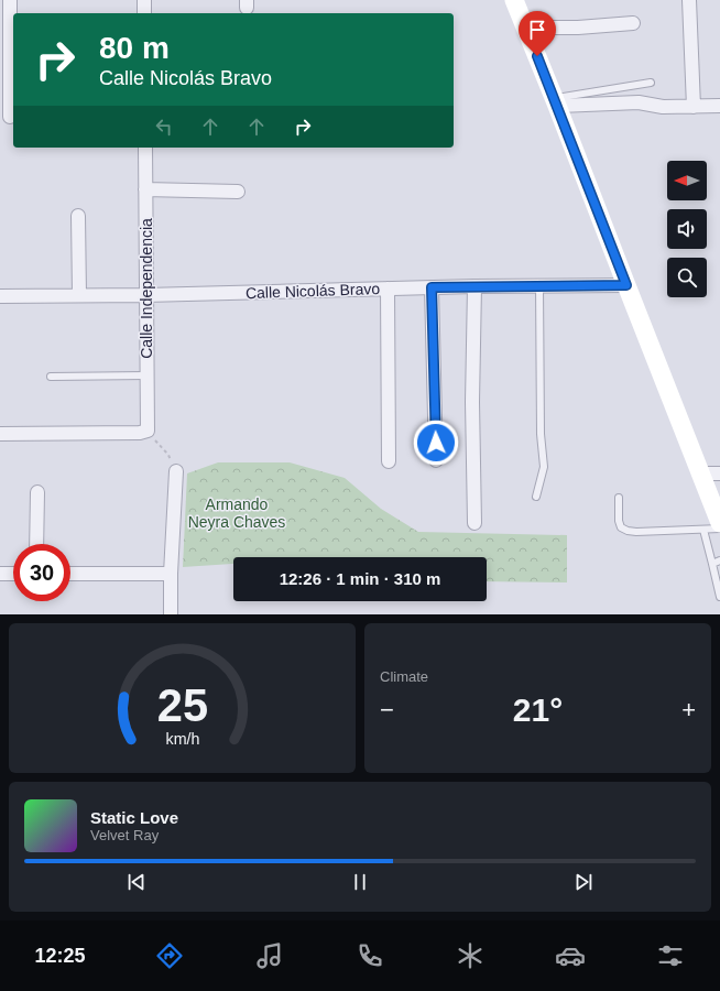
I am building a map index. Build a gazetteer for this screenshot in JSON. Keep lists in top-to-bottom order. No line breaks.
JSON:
{"streets":{"street":["Calle Independencia","Calle Nicolás Bravo"]},"crossings":[["Calle Independencia","Calle Nicolás Bravo"]],"parks":["Armando Neyra Chaves"],"north":"left","page":{"turn":["80 m","Calle Nicolás Bravo"],"limit":"30","trip":"12:26 · 1 min · 310 m","tile":"Climate","heat":["−","21°","+"],"song":["Static Love","Velvet Ray"],"tabs":"12:25","gauge":["25","km/h"]}}
